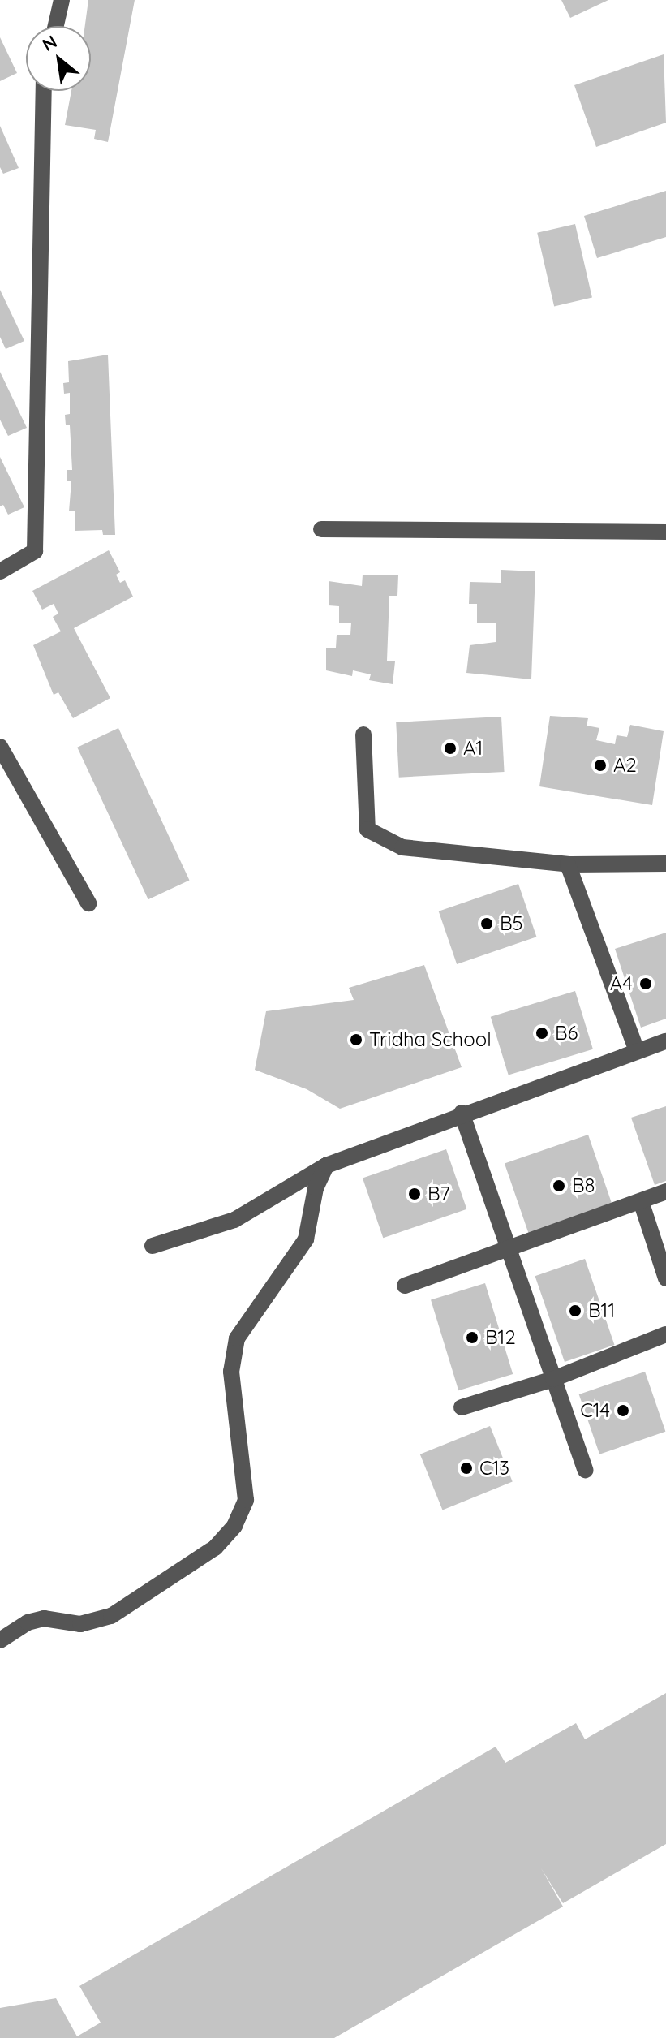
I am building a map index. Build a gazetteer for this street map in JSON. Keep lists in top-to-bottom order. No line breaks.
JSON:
{"places":["A1","A2","B5","A4","B6","Tridha School","B8","B7","B11","B12","C14","C13"],"north":"top left"}
